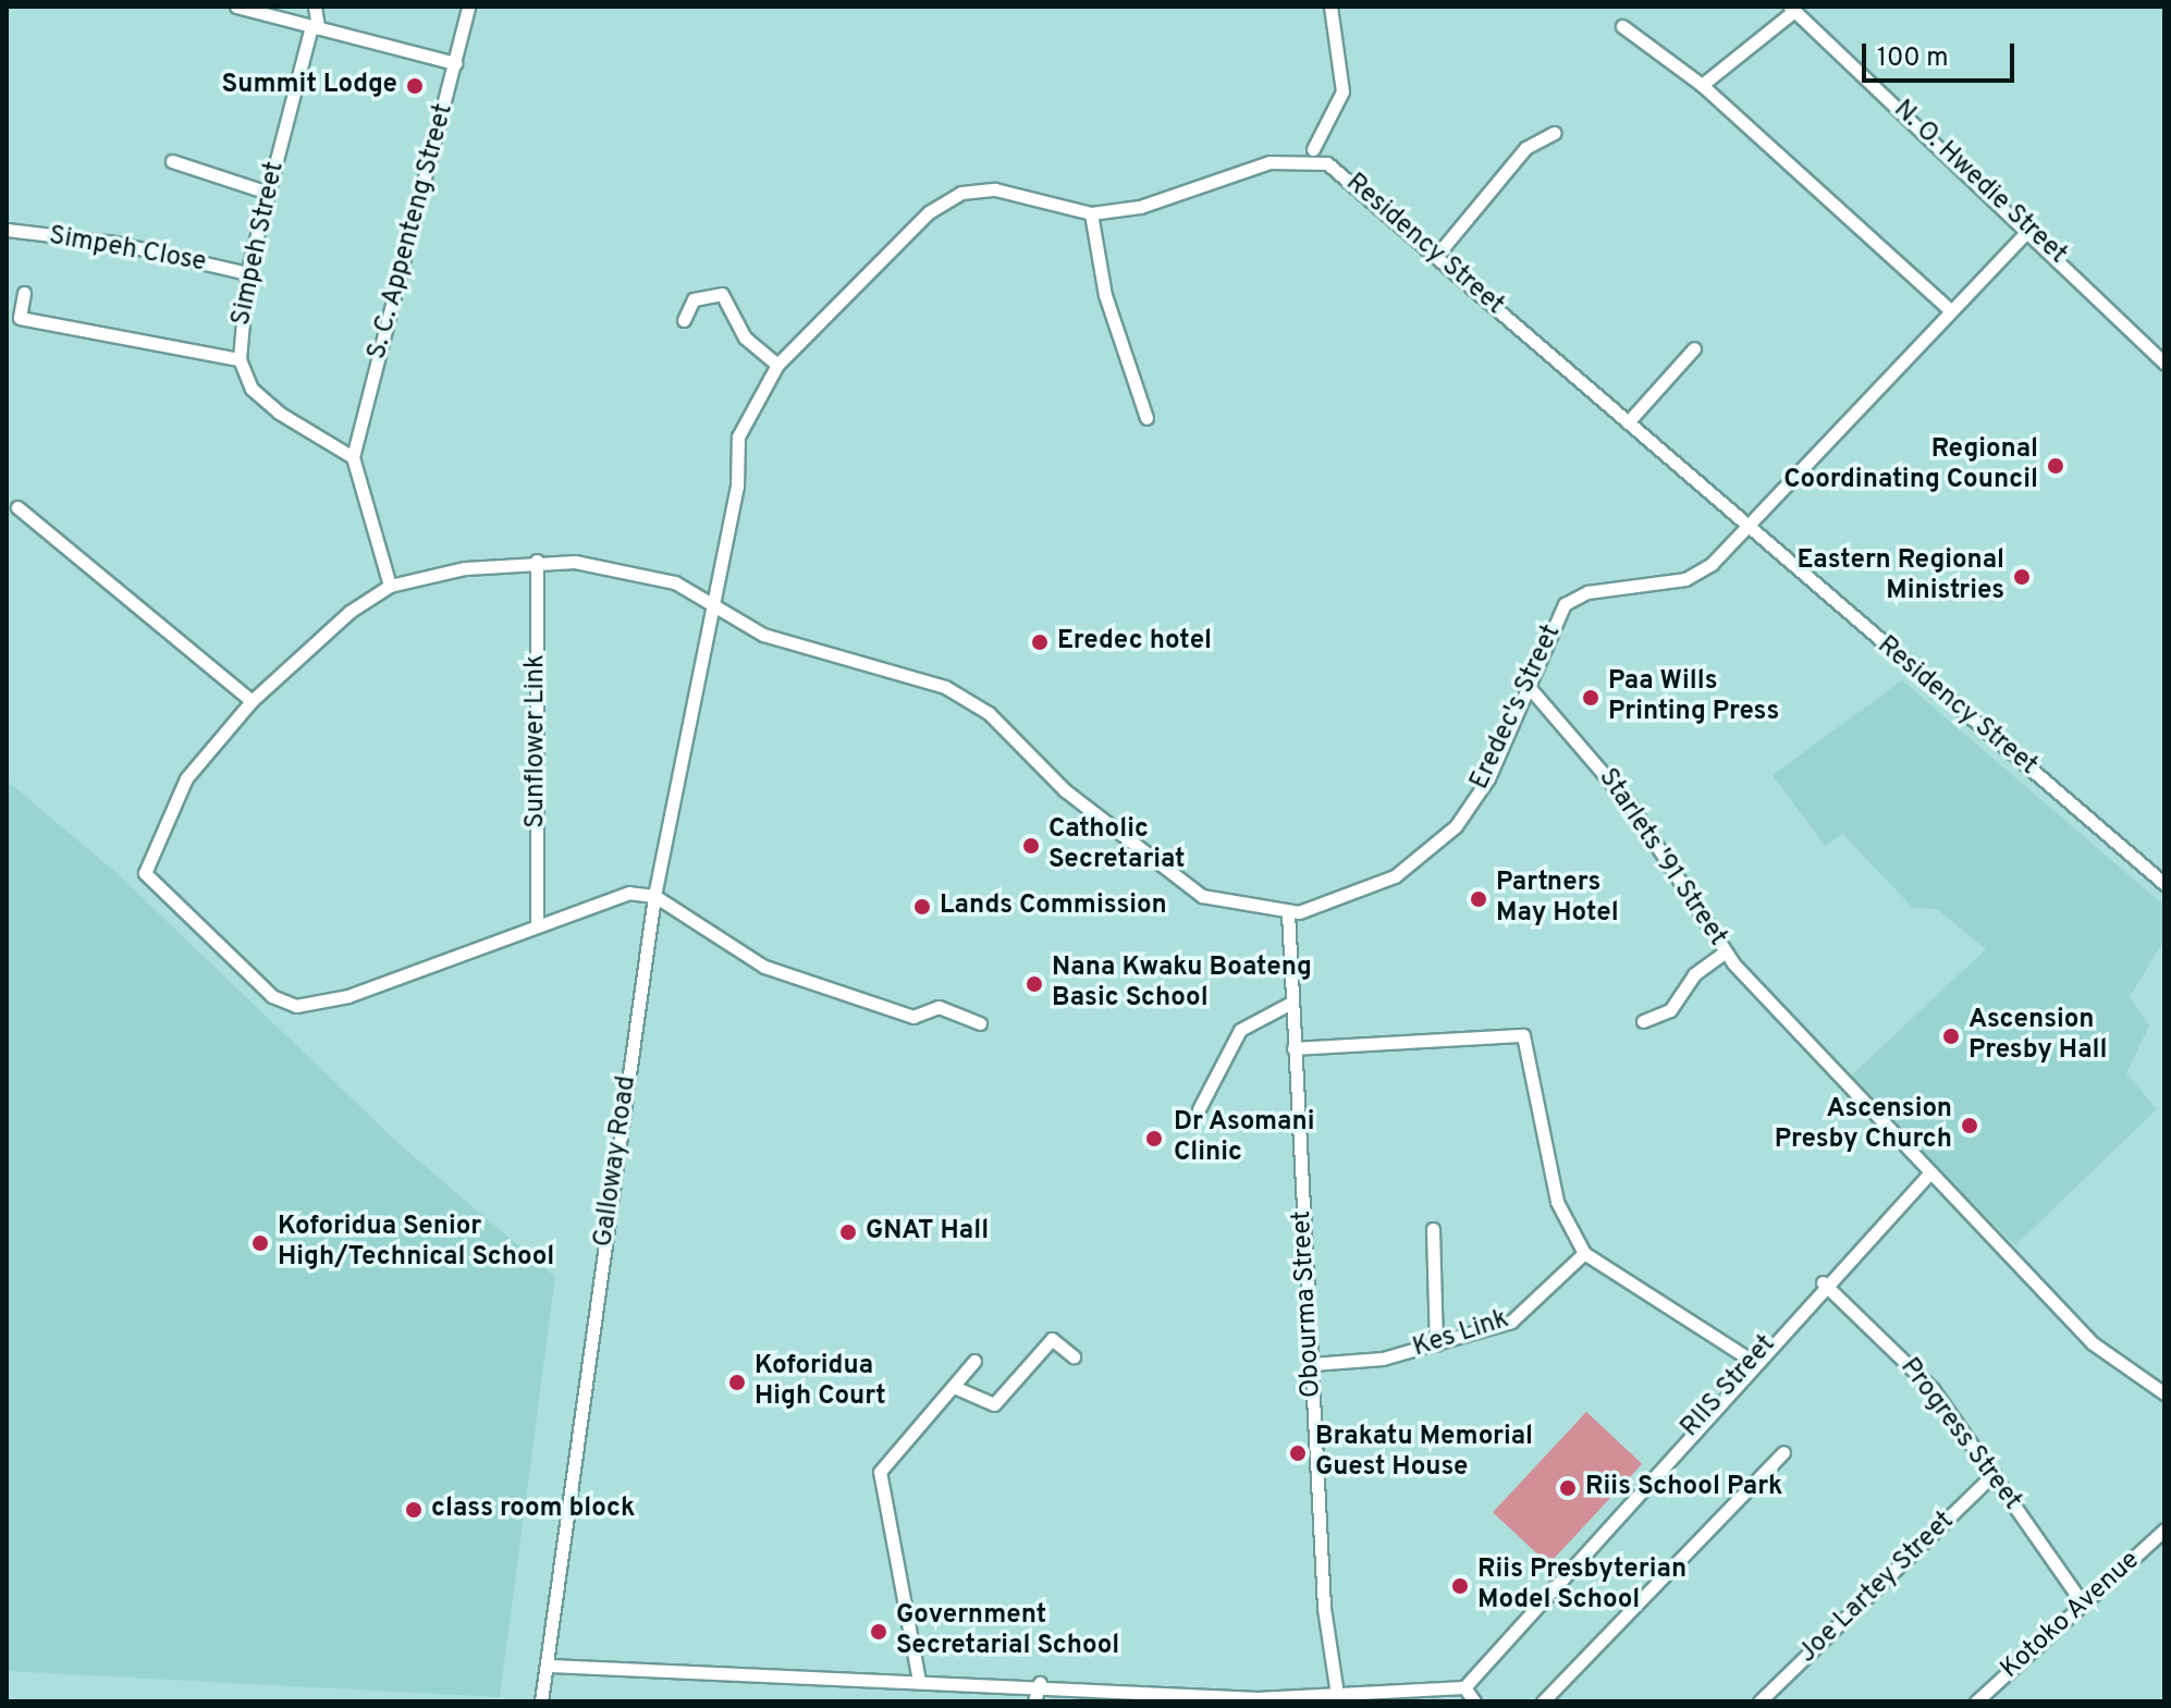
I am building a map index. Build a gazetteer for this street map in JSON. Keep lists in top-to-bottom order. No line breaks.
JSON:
{"streets":{"street":["N. O. Hwedie Street","S. C. Appenteng Street","Simpeh Street","Residency Street","Simpeh Close","Eredec's Street","Sunflower Link","Starlets '91 Street","Galloway Road","Obourma Street","Kes Link","RIIS Street","Progress Street","Joe Lartey Street","Kotoko Avenue"]},"crossings":[["N. O. Hwedie Street","Eredec's Street"],["S. C. Appenteng Street","Simpeh Street"],["Simpeh Street","Simpeh Close"],["Residency Street","Eredec's Street"],["Residency Street","Galloway Road"],["Eredec's Street","Sunflower Link"],["Eredec's Street","Starlets '91 Street"],["Eredec's Street","Obourma Street"],["Starlets '91 Street","RIIS Street"],["Obourma Street","Kes Link"],["RIIS Street","Progress Street"],["Progress Street","Joe Lartey Street"],["Progress Street","Kotoko Avenue"]],"places":["Summit Lodge","Regional Coordinating Council","Eastern Regional Ministries","Eredec hotel","Paa Wills Printing Press","Catholic Secretariat","Partners May Hotel","Lands Commission","Nana Kwaku Boateng Basic School","Ascension Presby Hall","Ascension Presby Church","Dr Asomani Clinic","GNAT Hall","Koforidua Senior High/Technical School","Koforidua High Court","Brakatu Memorial Guest House","Riis School Park","class room block","Riis Presbyterian Model School","Government Secretarial School"],"scale_bar":"100 m"}
